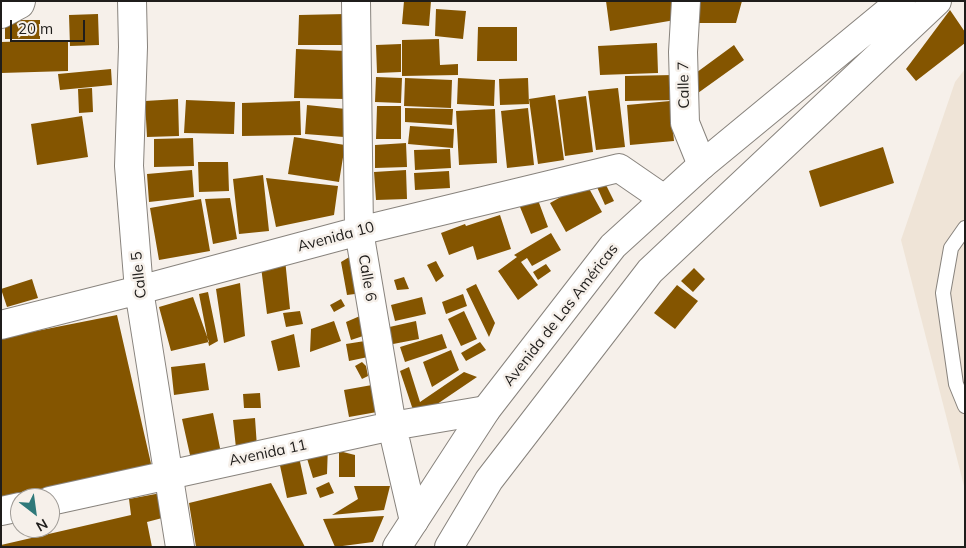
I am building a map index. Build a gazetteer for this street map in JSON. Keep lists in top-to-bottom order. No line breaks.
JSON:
{"streets":{"street":["Calle 7","Avenida 10","Calle 5","Calle 6","Avenida de Las Américas","Avenida 11"]},"crossings":[["Calle 7","Avenida de Las Américas"],["Avenida 10","Calle 5"],["Avenida 10","Calle 6"],["Avenida 10","Avenida de Las Américas"],["Calle 5","Avenida 11"],["Calle 6","Avenida de Las Américas"],["Calle 6","Avenida 11"],["Avenida de Las Américas","Avenida 11"]],"scale_bar":"20 m","north":"bottom right"}
